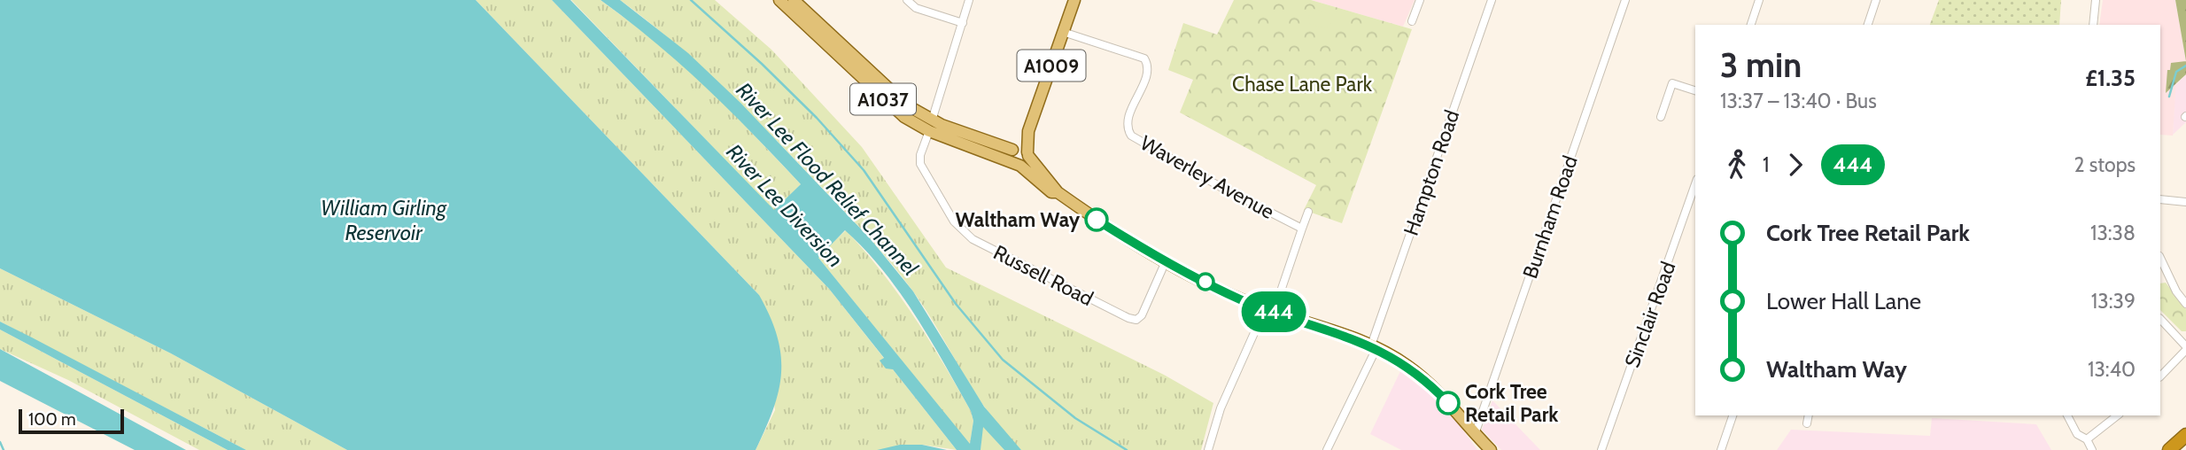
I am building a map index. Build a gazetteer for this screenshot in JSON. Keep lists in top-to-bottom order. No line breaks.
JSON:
{"streets":{"main road":["A1009","A1037"],"street":["Hampton Road","Waverley Avenue","Burnham Road","Russell Road","Sinclair Road"]},"crossings":[["A1009","A1037"],["A1009","Waverley Avenue"],["A1037","Russell Road"]],"water":["River Lee Flood Relief Channel","River Lee Diversion","William Girling Reservoir"],"parks":["Chase Lane Park"],"places":["Waltham Way","Cork Tree Retail Park"],"lines":["bus line 444"],"scale_bar":"100 m","page":{"on_map":"444","heading":["3 min","13:37 – 13:40 · Bus","£1.35"],"legs":["1","444","2 stops"],"list":[{"name":"Cork Tree Retail Park","value":"13:38"},{"name":"Lower Hall Lane","value":"13:39"},{"name":"Waltham Way","value":"13:40"}],"scale":"100 m"}}
